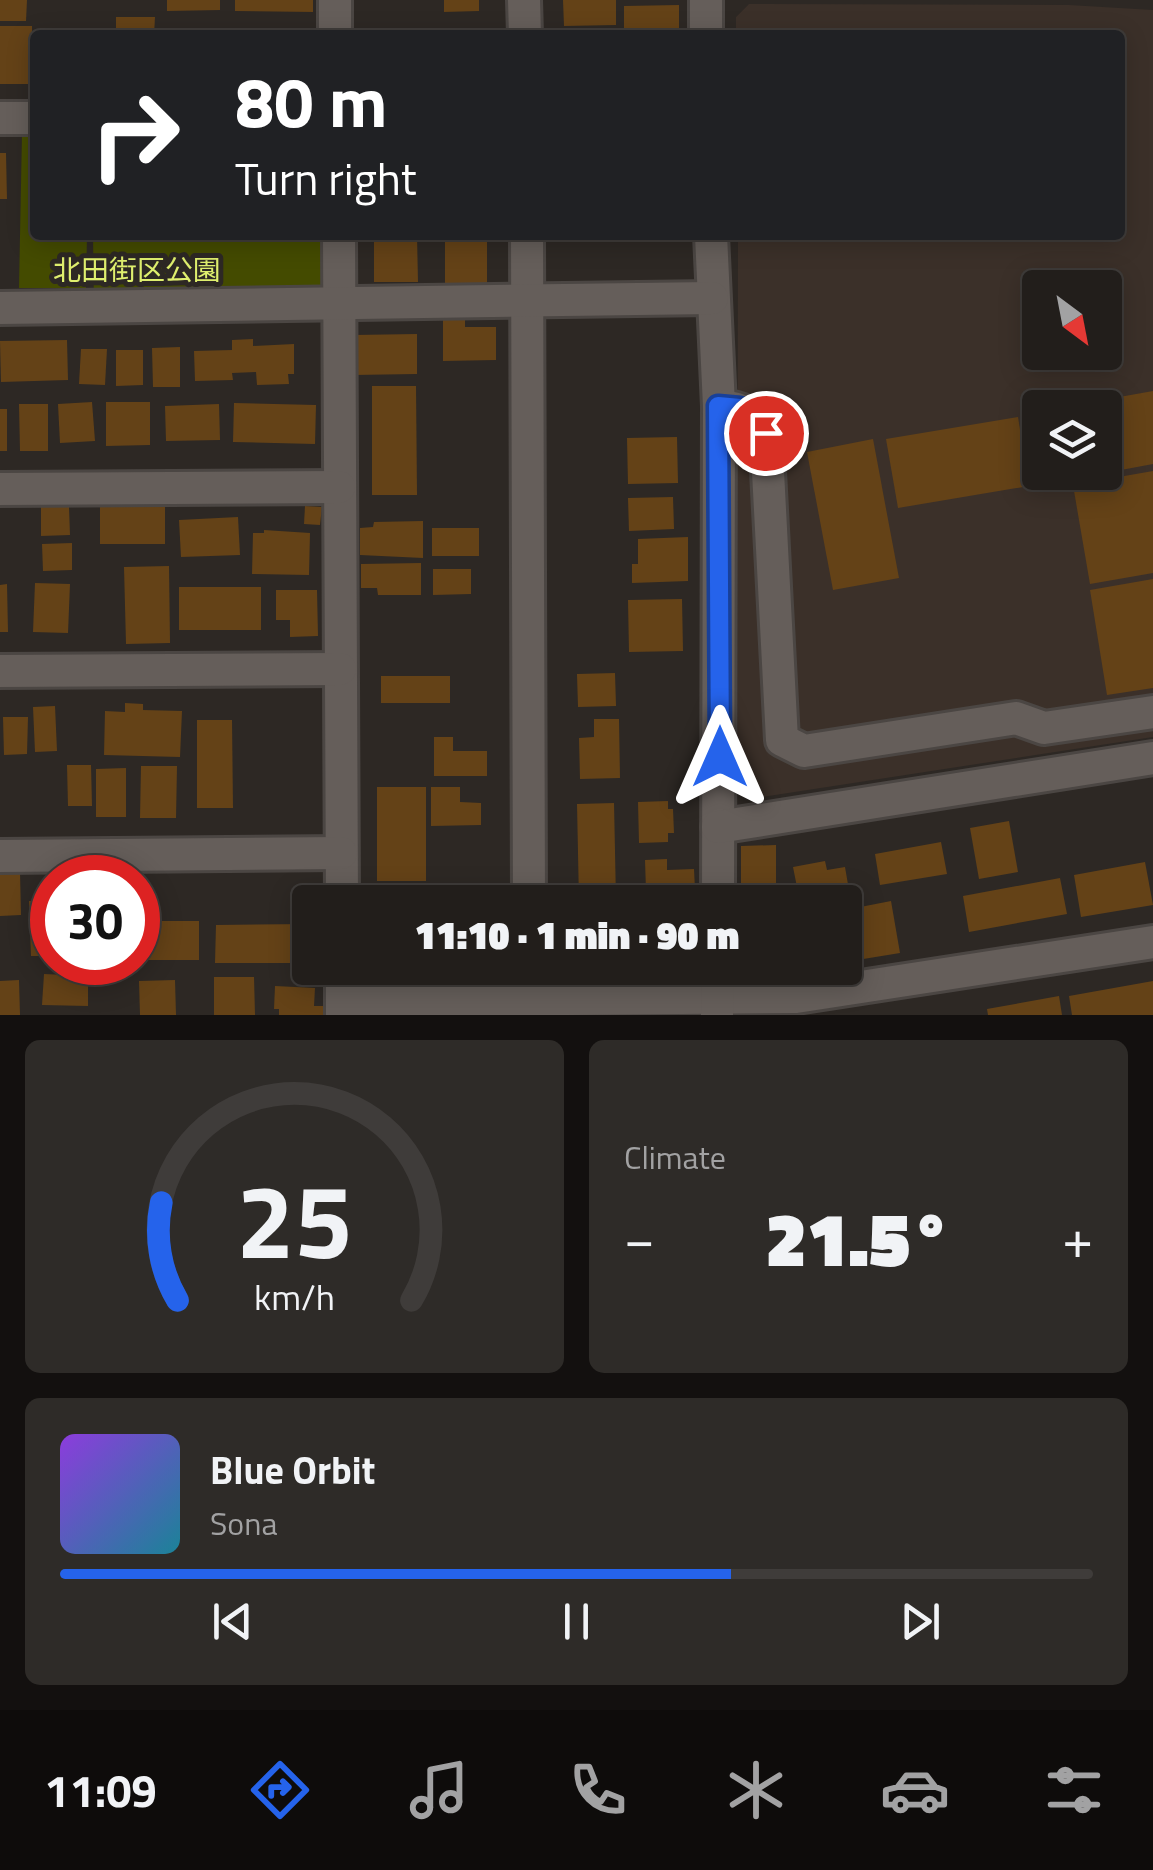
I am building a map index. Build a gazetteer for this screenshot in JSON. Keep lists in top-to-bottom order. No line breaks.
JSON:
{"parks":["北田街区公園"],"north":"bottom right","page":{"turn":["80 m","Turn right"],"limit":"30","trip":"11:10 · 1 min · 90 m","tile":"Climate","heat":["−","21.5°","+"],"song":["Blue Orbit","Sona"],"tabs":"11:09","gauge":["25","km/h"]}}
